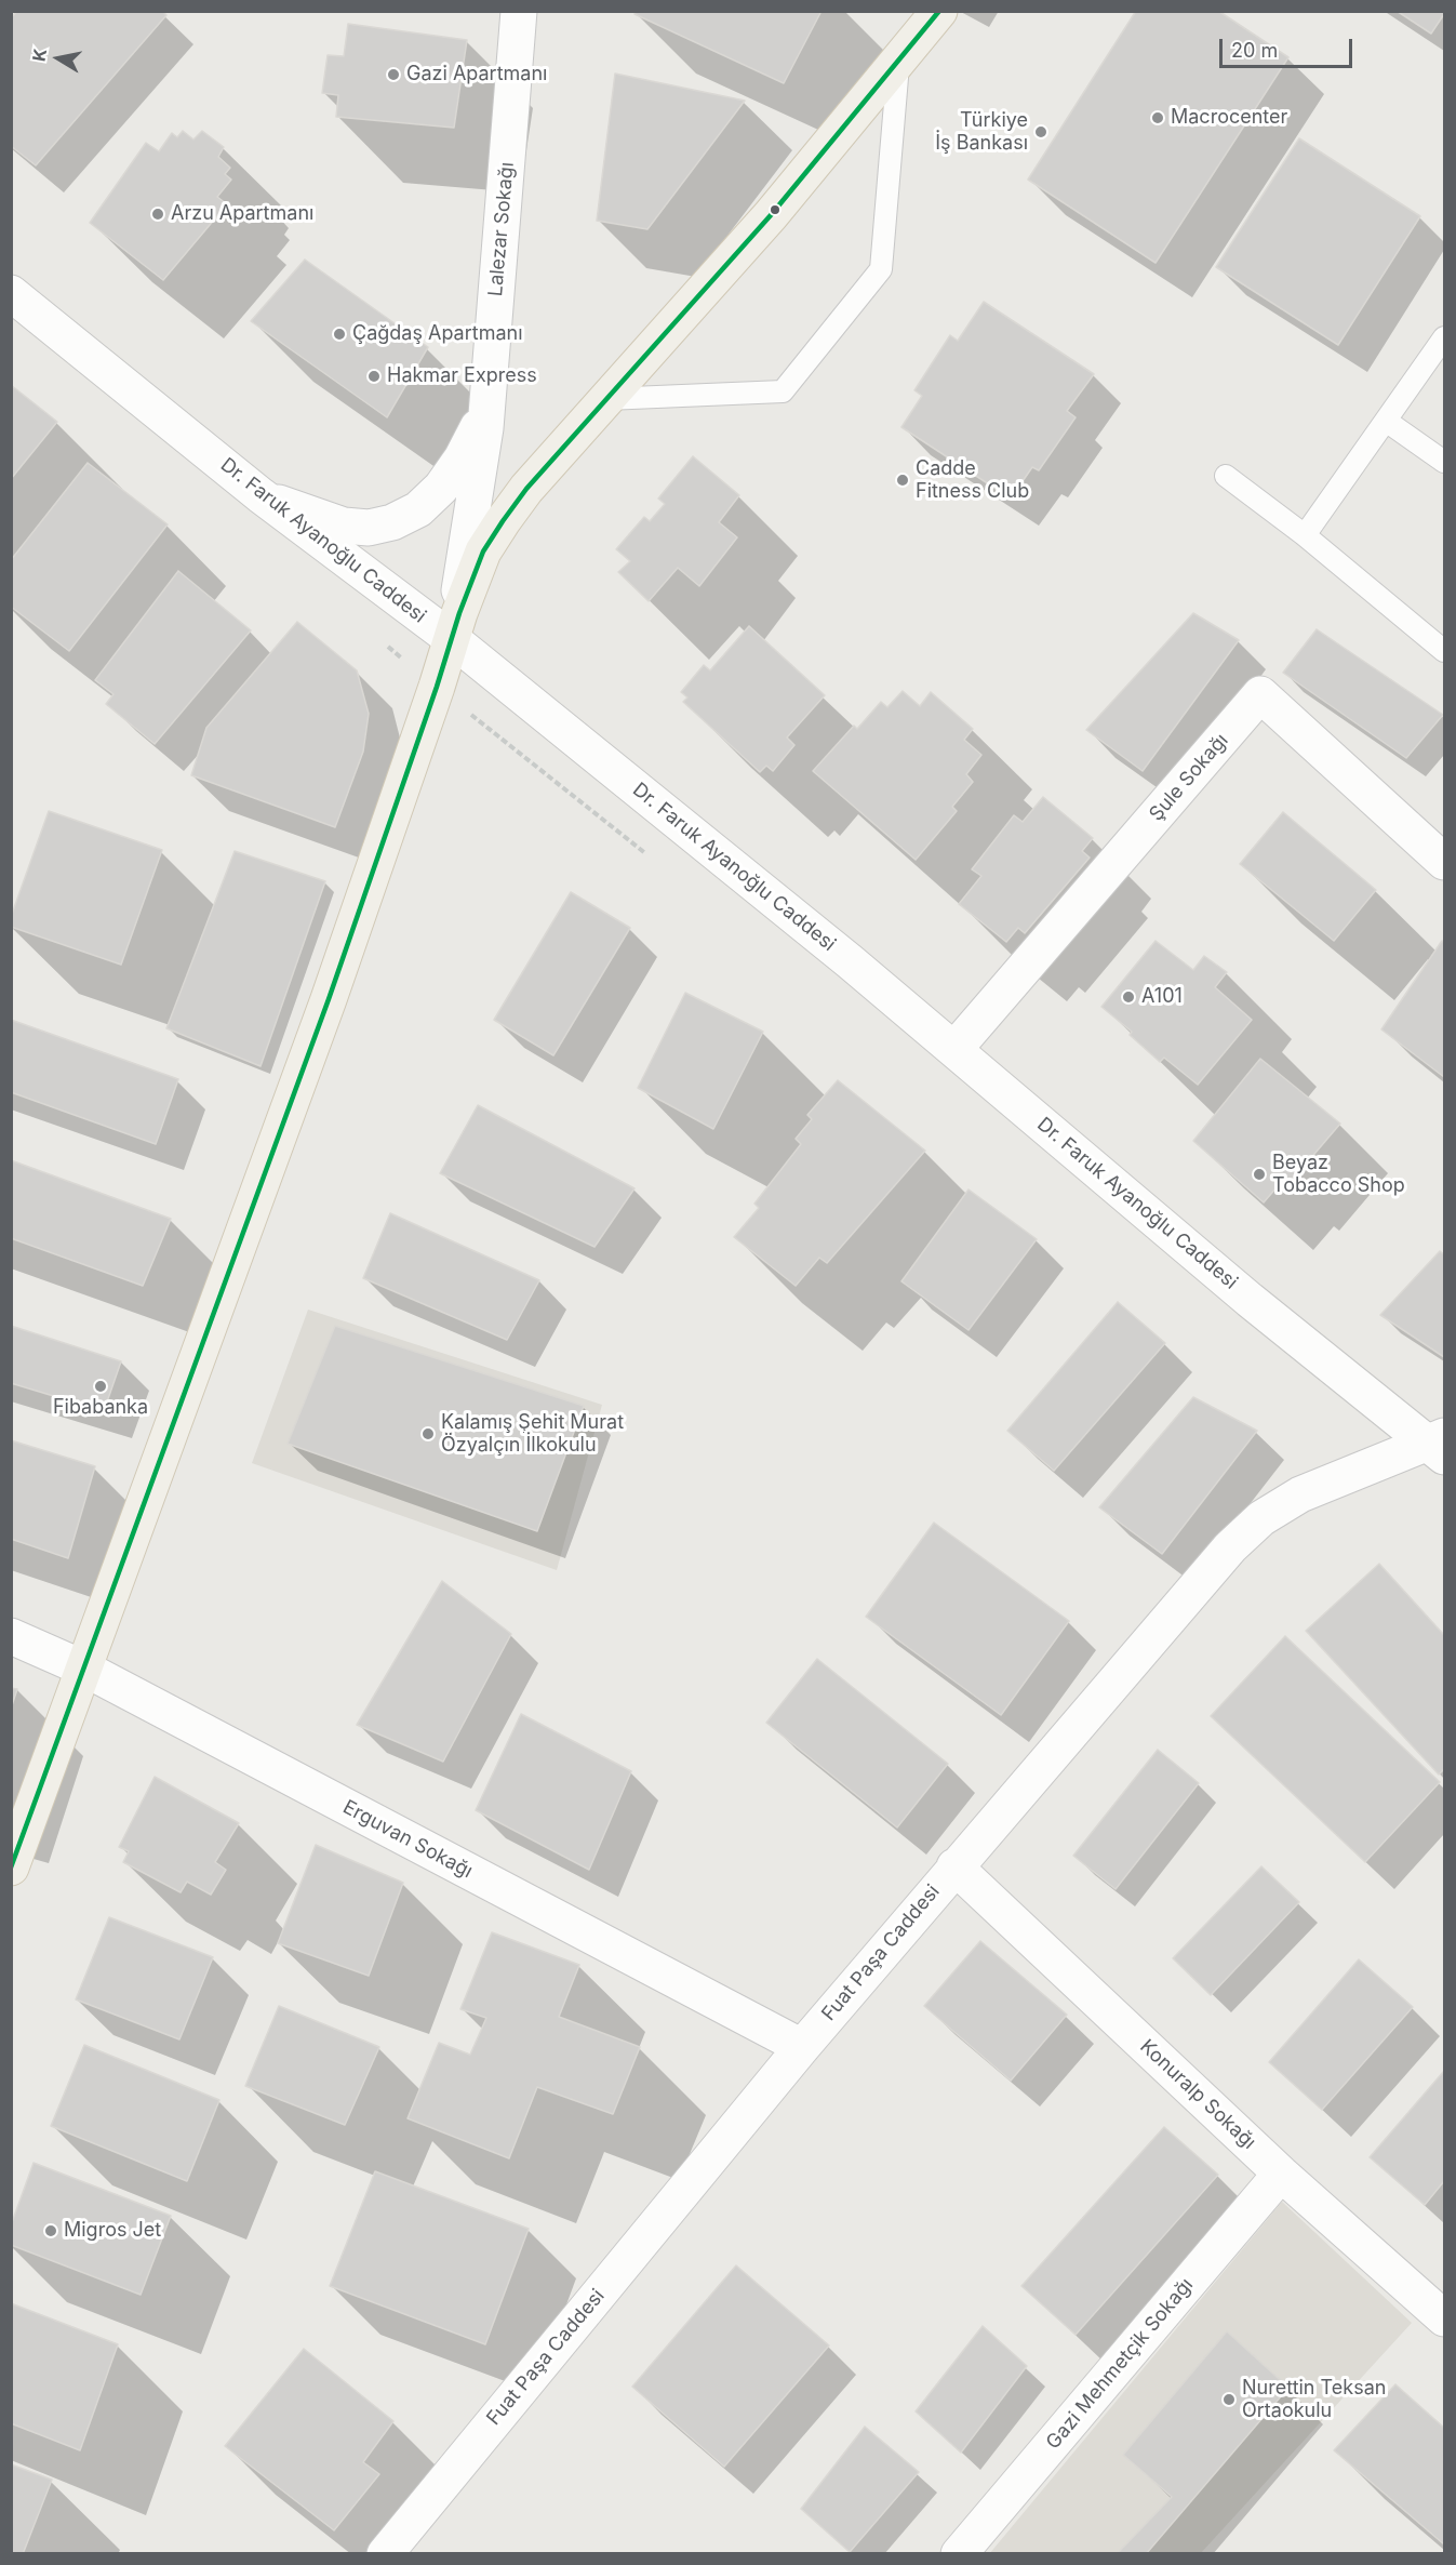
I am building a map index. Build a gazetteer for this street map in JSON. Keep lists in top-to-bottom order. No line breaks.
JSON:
{"streets":{"street":["Lalezar Sokağı","Dr. Faruk Ayanoğlu Caddesi","Şule Sokağı","Erguvan Sokağı","Fuat Paşa Caddesi","Konuralp Sokağı","Gazi Mehmetçik Sokağı"]},"crossings":[["Lalezar Sokağı","Dr. Faruk Ayanoğlu Caddesi"],["Dr. Faruk Ayanoğlu Caddesi","Şule Sokağı"],["Dr. Faruk Ayanoğlu Caddesi","Fuat Paşa Caddesi"],["Erguvan Sokağı","Fuat Paşa Caddesi"],["Fuat Paşa Caddesi","Konuralp Sokağı"],["Konuralp Sokağı","Gazi Mehmetçik Sokağı"]],"places":["Gazi Apartmanı","Macrocenter","Türkiye İş Bankası","Arzu Apartmanı","Çağdaş Apartmanı","Hakmar Express","Cadde Fitness Club","A101","Beyaz Tobacco Shop","Fibabanka","Kalamış Şehit Murat Özyalçın İlkokulu","Migros Jet","Nurettin Teksan Ortaokulu"],"scale_bar":"20 m","north":"left"}
